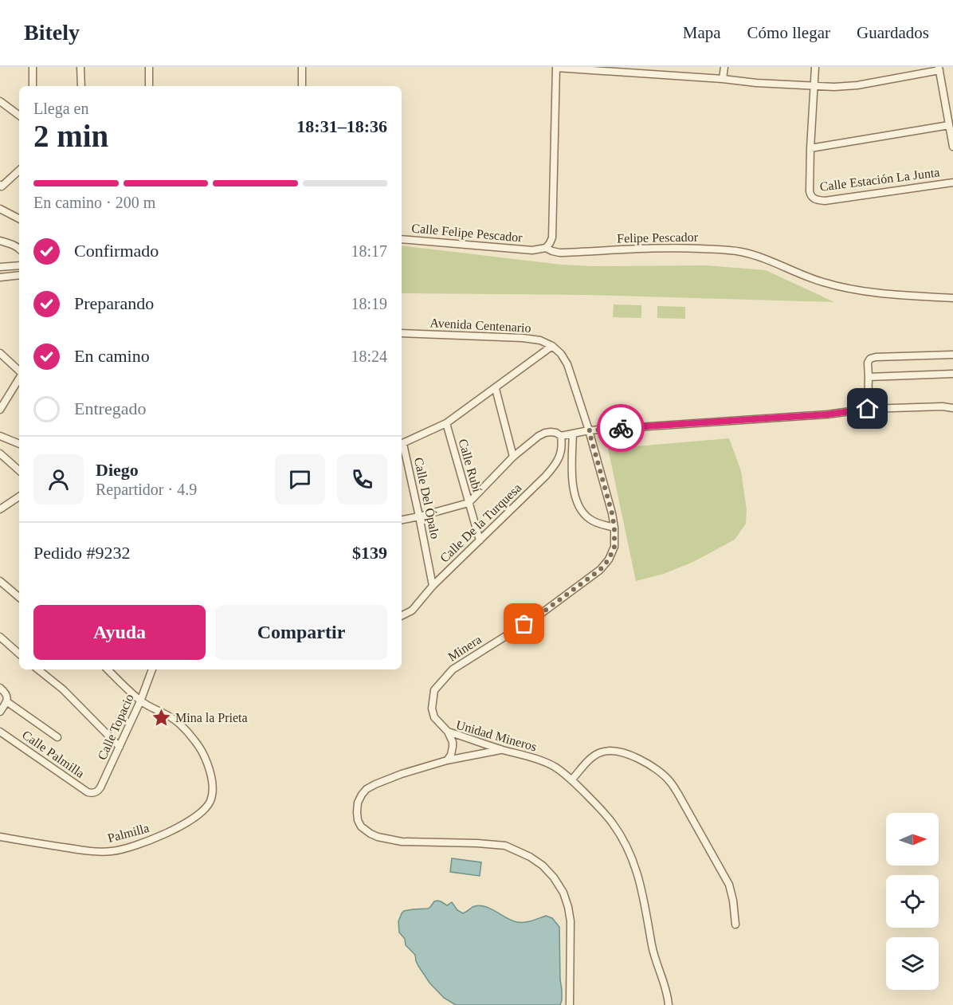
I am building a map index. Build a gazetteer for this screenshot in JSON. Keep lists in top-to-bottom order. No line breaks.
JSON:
{"streets":{"street":["Calle Estación La Junta","Calle Felipe Pescador","Felipe Pescador","Avenida Centenario","Calle Rubí","Calle Del Ópalo","Calle De la Turquesa","Minera","Calle Topacio","Unidad Mineros","Calle Palmilla","Palmilla"]},"crossings":[["Calle Felipe Pescador","Felipe Pescador"],["Calle Rubí","Calle De la Turquesa"],["Calle Del Ópalo","Calle De la Turquesa"],["Minera","Unidad Mineros"],["Calle Topacio","Calle Palmilla"],["Calle Topacio","Palmilla"]],"places":{"place":["Mina la Prieta"]},"north":"right","page":{"header":"Bitely","nav":["Mapa","Cómo llegar","Guardados"],"heading":["2 min","Llega en","18:31–18:36"],"panel":["Diego","Repartidor · 4.9","Pedido #9232","$139"],"bar":"En camino · 200 m","list":[["Confirmado","18:17"],["Preparando","18:19"],["En camino","18:24"],"Entregado"],"buttons":["Ayuda","Compartir"]}}
